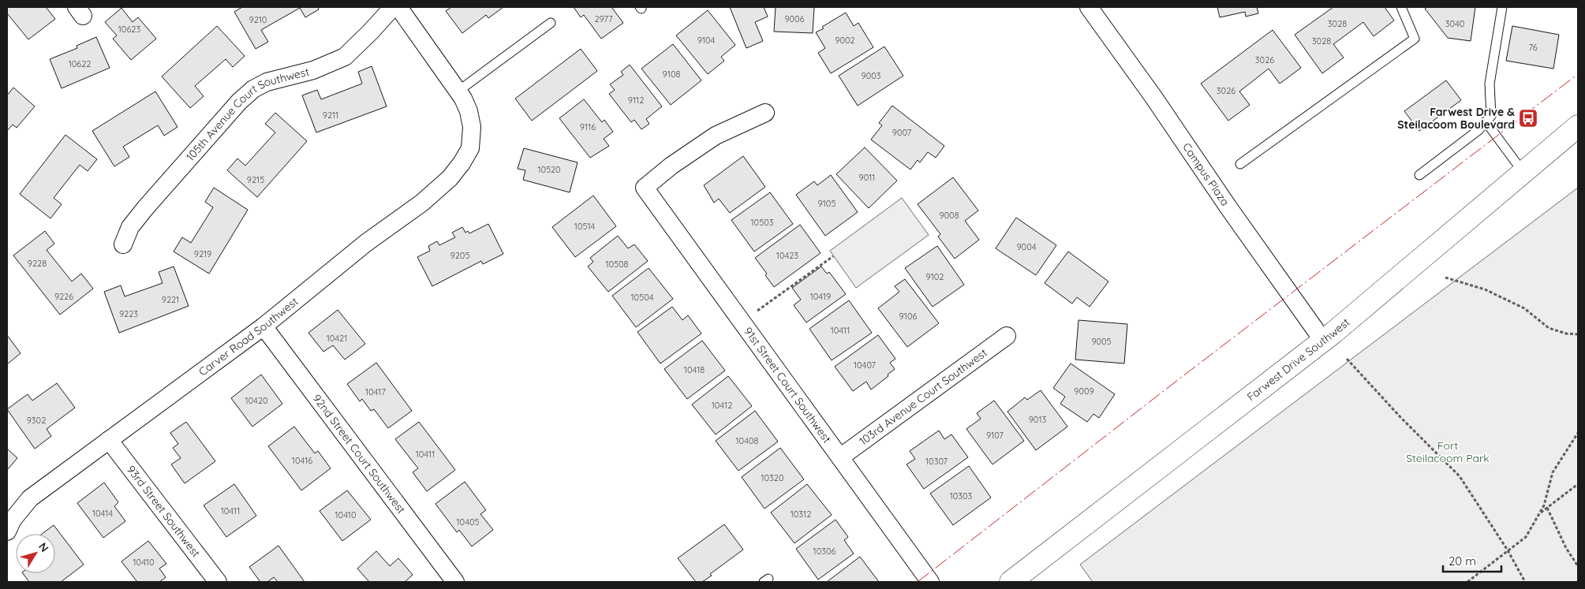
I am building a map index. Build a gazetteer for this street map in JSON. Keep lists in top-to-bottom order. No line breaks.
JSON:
{"streets":{"street":["105th Avenue Court Southwest","Campus Plaza","Carver Road Southwest","Farwest Drive Southwest","91st Street Court Southwest","103rd Avenue Court Southwest","92nd Street Court Southwest","93rd Street Southwest"]},"crossings":[["Campus Plaza","Farwest Drive Southwest"],["Carver Road Southwest","92nd Street Court Southwest"],["Carver Road Southwest","93rd Street Southwest"],["91st Street Court Southwest","103rd Avenue Court Southwest"]],"parks":["Fort Steilacoom Park"],"places":{"bus stop":["Farwest Drive & Steilacoom Boulevard"]},"house_numbers":["2977","9006","9210","3028","3040","10623","9104","9002","3028","76","3026","10622","9108","9003","3026","9112","9211","9116","9007","10520","9011","9215","9105","9008","10503","10514","9004","9219","9205","10423","9228","10508","9102","9226","10419","10504","9221","9223","9106","10411","10421","9005","10407","10418","9009","10417","10420","10412","9013","9302","9107","10408","10411","10416","10307","10320","10303","10411","10414","10312","10410","10405","10306","10410"],"scale_bar":"20 m","north":"top right"}
